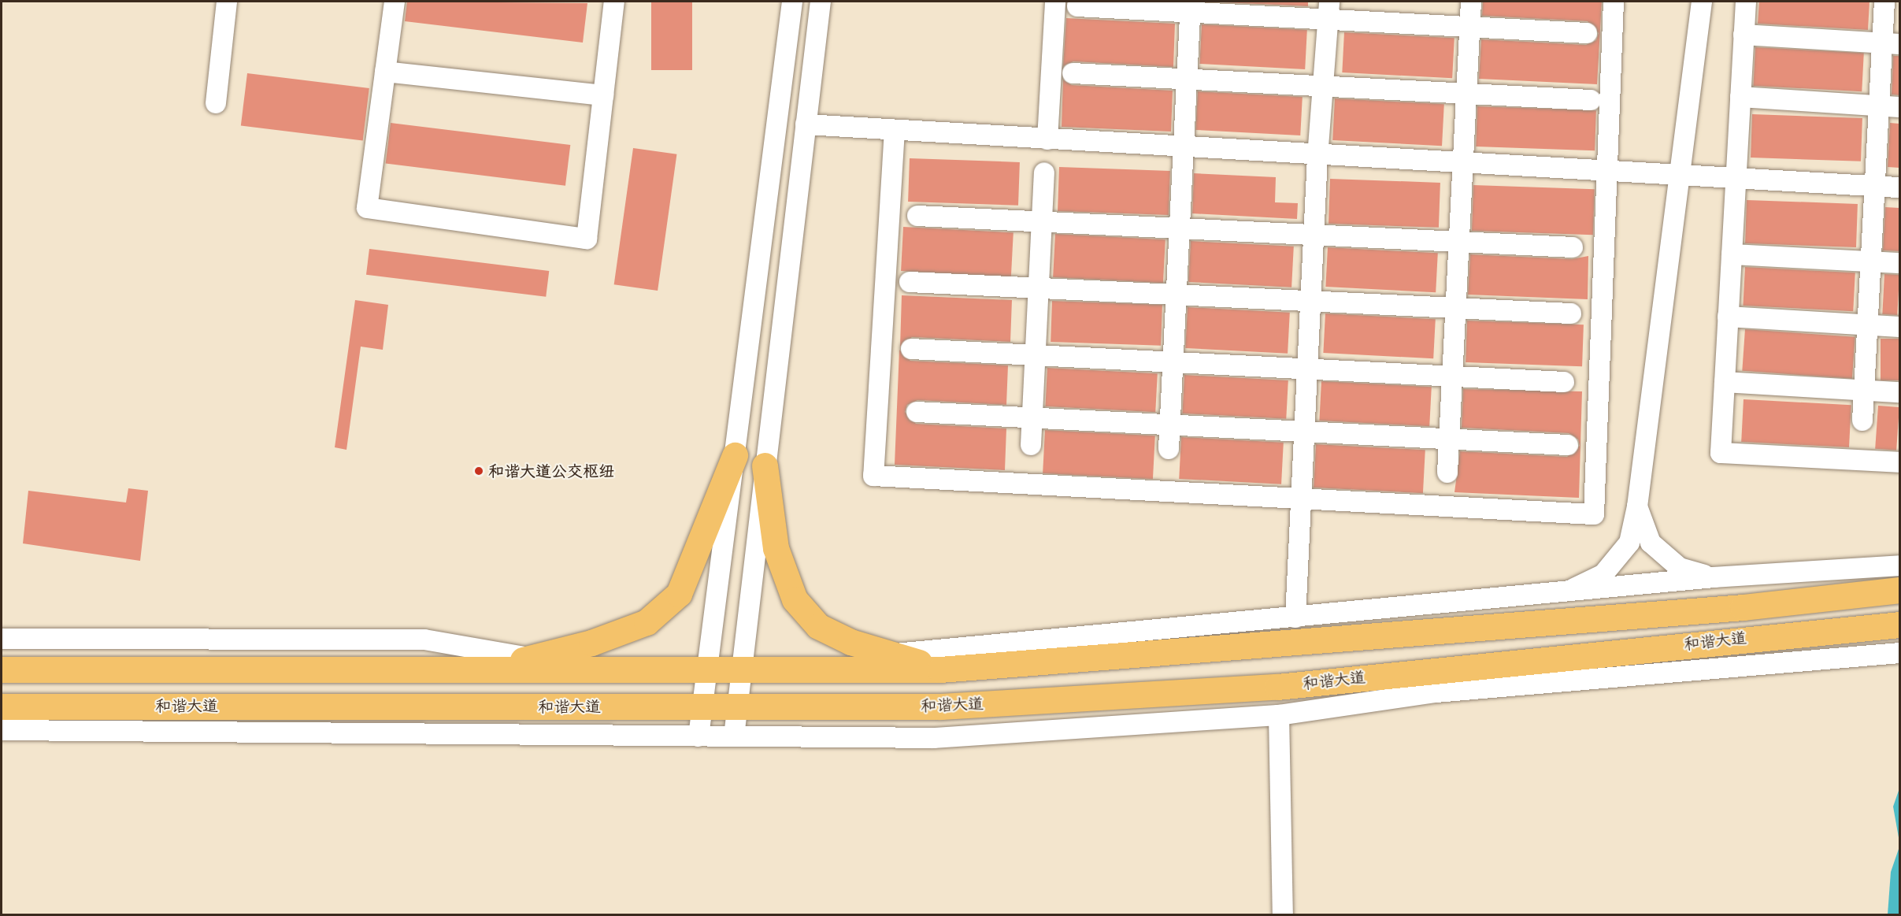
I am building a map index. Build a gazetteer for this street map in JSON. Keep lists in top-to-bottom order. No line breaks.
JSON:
{"streets":{"highway":["和谐大道"]},"places":["和谐大道公交枢纽"]}
